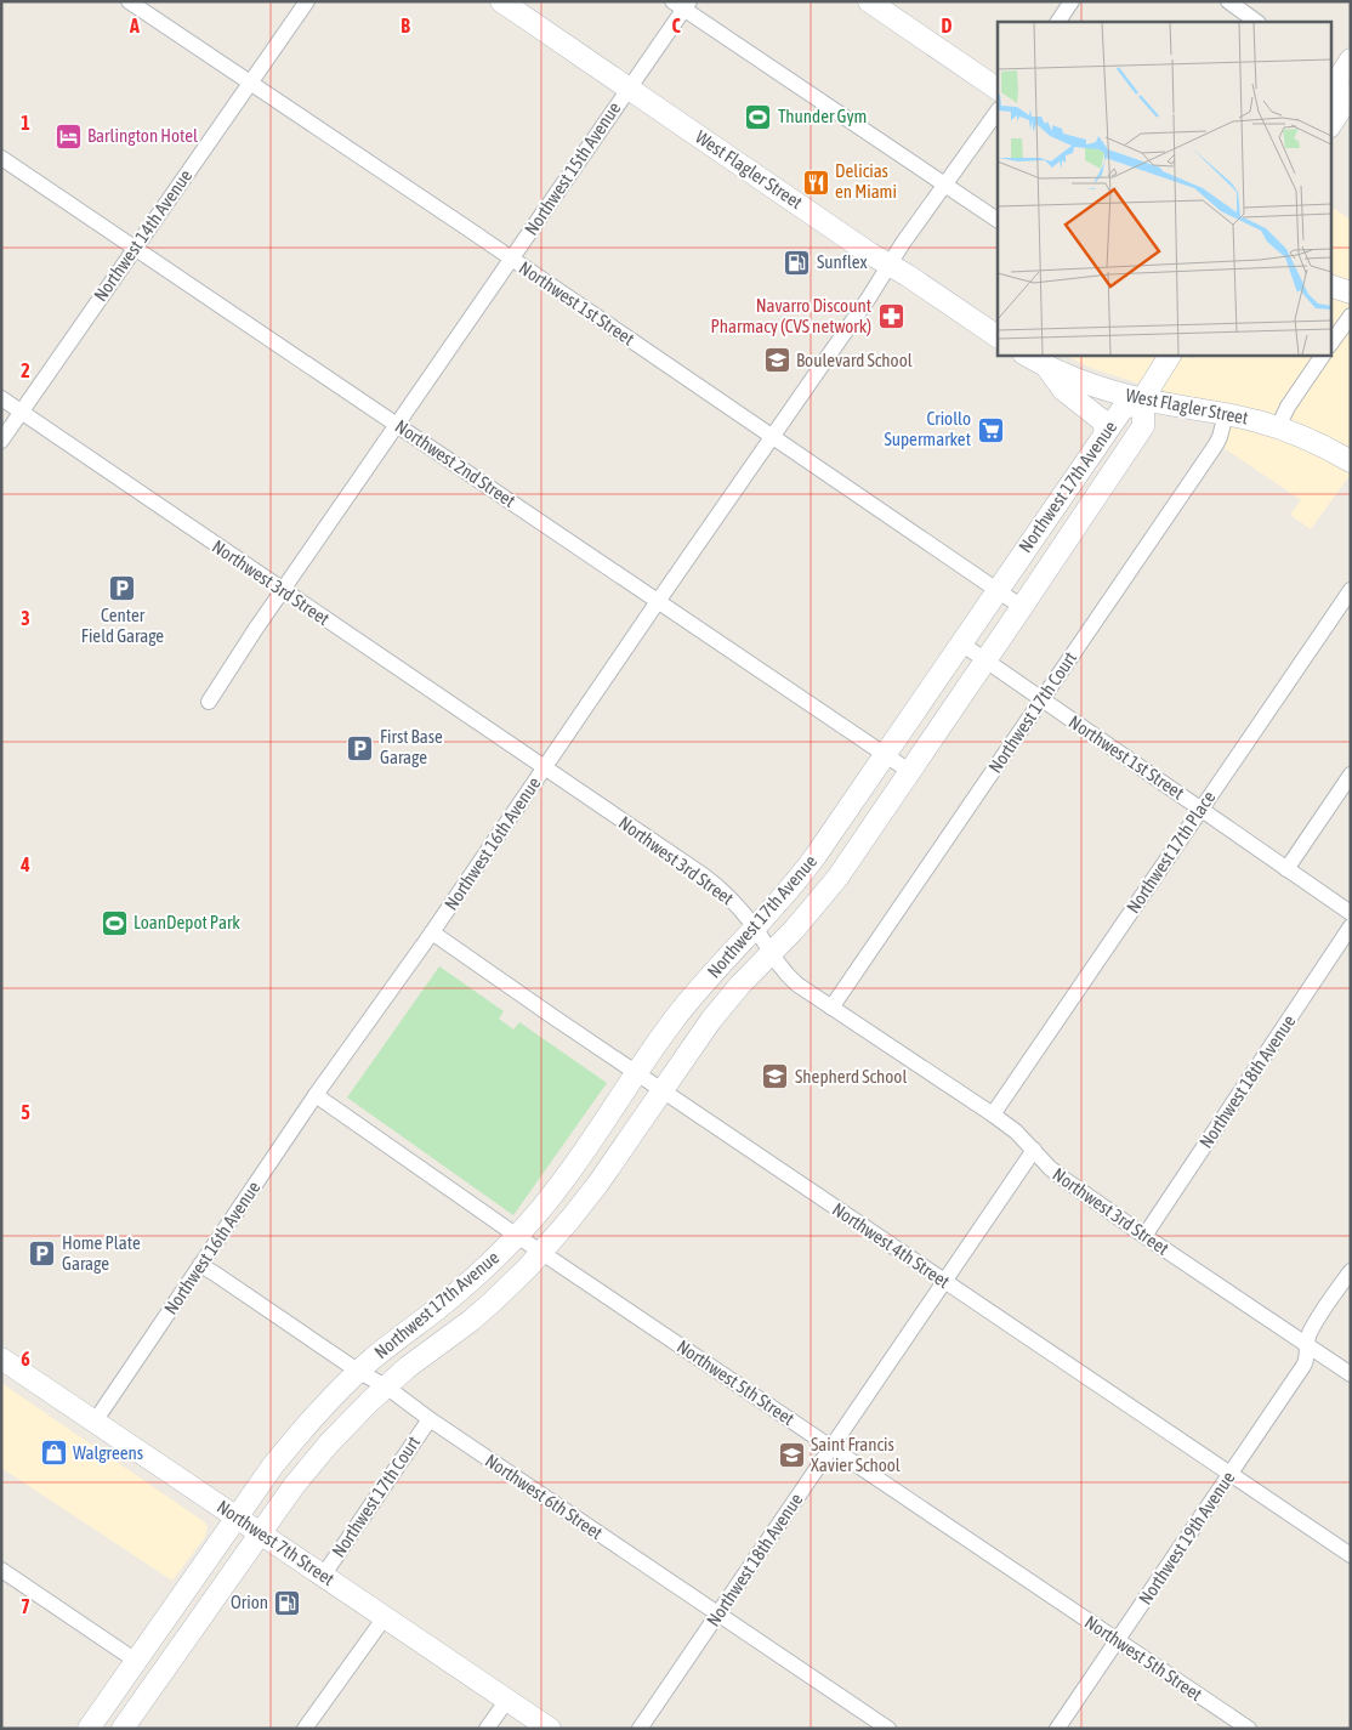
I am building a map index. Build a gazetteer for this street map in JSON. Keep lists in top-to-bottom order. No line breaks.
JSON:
{"streets":{"main road":["West Flagler Street","Northwest 17th Avenue","Northwest 7th Street"],"street":["Northwest 15th Avenue","Northwest 14th Avenue","Northwest 1st Street","Northwest 2nd Street","Northwest 3rd Street","Northwest 17th Court","Northwest 16th Avenue","Northwest 17th Place","Northwest 18th Avenue","Northwest 4th Street","Northwest 5th Street","Northwest 6th Street","Northwest 19th Avenue"]},"crossings":[["Northwest 15th Avenue","West Flagler Street"],["Northwest 15th Avenue","Northwest 1st Street"],["Northwest 15th Avenue","Northwest 2nd Street"],["Northwest 15th Avenue","Northwest 3rd Street"],["West Flagler Street","Northwest 17th Avenue"],["West Flagler Street","Northwest 17th Court"],["West Flagler Street","Northwest 16th Avenue"],["Northwest 14th Avenue","Northwest 1st Street"],["Northwest 14th Avenue","Northwest 2nd Street"],["Northwest 14th Avenue","Northwest 3rd Street"],["Northwest 1st Street","Northwest 17th Avenue"],["Northwest 1st Street","Northwest 17th Court"],["Northwest 1st Street","Northwest 16th Avenue"],["Northwest 1st Street","Northwest 17th Place"],["Northwest 2nd Street","Northwest 17th Avenue"],["Northwest 2nd Street","Northwest 16th Avenue"],["Northwest 17th Avenue","Northwest 3rd Street"],["Northwest 17th Avenue","Northwest 4th Street"],["Northwest 17th Avenue","Northwest 5th Street"],["Northwest 17th Avenue","Northwest 6th Street"],["Northwest 17th Avenue","Northwest 7th Street"],["Northwest 3rd Street","Northwest 17th Court"],["Northwest 3rd Street","Northwest 16th Avenue"],["Northwest 3rd Street","Northwest 17th Place"],["Northwest 3rd Street","Northwest 18th Avenue"],["Northwest 3rd Street","Northwest 19th Avenue"],["Northwest 17th Court","Northwest 6th Street"],["Northwest 17th Court","Northwest 7th Street"],["Northwest 16th Avenue","Northwest 4th Street"],["Northwest 16th Avenue","Northwest 5th Street"],["Northwest 16th Avenue","Northwest 6th Street"],["Northwest 16th Avenue","Northwest 7th Street"],["Northwest 18th Avenue","Northwest 4th Street"],["Northwest 18th Avenue","Northwest 5th Street"],["Northwest 18th Avenue","Northwest 6th Street"],["Northwest 4th Street","Northwest 19th Avenue"],["Northwest 5th Street","Northwest 19th Avenue"]],"places":{"sports":["Thunder Gym","LoanDepot Park"],"hotel":["Barlington Hotel"],"restaurant":["Delicias en Miami"],"fuel station":["Sunflex","Orion"],"pharmacy":["Navarro Discount Pharmacy (CVS network)"],"school or university":["Boulevard School","Shepherd School","Saint Francis Xavier School"],"supermarket":["Criollo Supermarket"],"parking":["Center Field Garage","First Base Garage","Home Plate Garage"],"shop":["Walgreens"]},"grid":{"columns":["A","B","C","D"],"rows":["1","2","3","4","5","6","7"]}}
